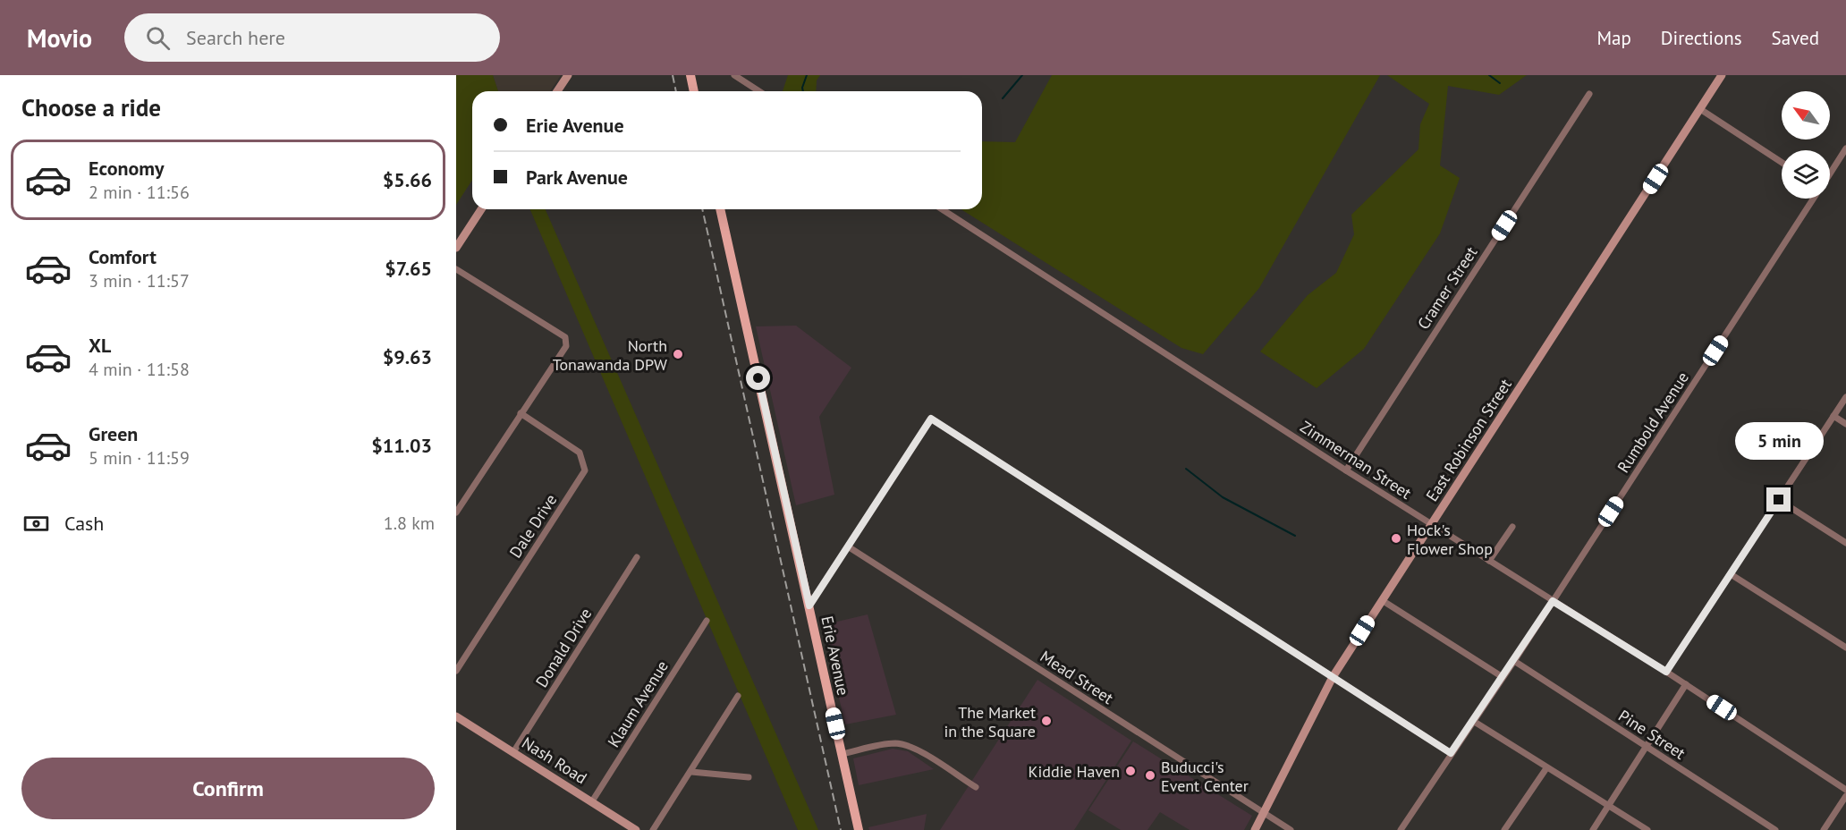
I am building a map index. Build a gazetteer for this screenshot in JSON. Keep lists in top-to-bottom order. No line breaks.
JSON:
{"streets":{"main road":["Erie Avenue"],"street":["Cramer Street","Rumbold Avenue","East Robinson Street","Zimmerman Street","Dale Drive","Donald Drive","Mead Street","Klaum Avenue","Pine Street","Nash Road"]},"crossings":[["Cramer Street","Zimmerman Street"],["Rumbold Avenue","Zimmerman Street"],["Rumbold Avenue","Pine Street"],["East Robinson Street","Zimmerman Street"],["East Robinson Street","Mead Street"],["Donald Drive","Nash Road"],["Klaum Avenue","Nash Road"]],"places":["North Tonawanda DPW","Hock's Flower Shop","The Market in the Square","Kiddie Haven","Buducci's Event Center"],"north":"top left","page":{"header":"Movio","search":"Search here","nav":["Map","Directions","Saved"],"heading":"Choose a ride","banner":["Erie Avenue","Park Avenue"],"list":[{"name":"Economy","note":"2 min · 11:56","value":"$5.66"},{"name":"Comfort","note":"3 min · 11:57","value":"$7.65"},{"name":"XL","note":"4 min · 11:58","value":"$9.63"},{"name":"Green","note":"5 min · 11:59","value":"$11.03"}],"bubble":"5 min","pay":["Cash","1.8 km"],"buttons":"Confirm"}}
